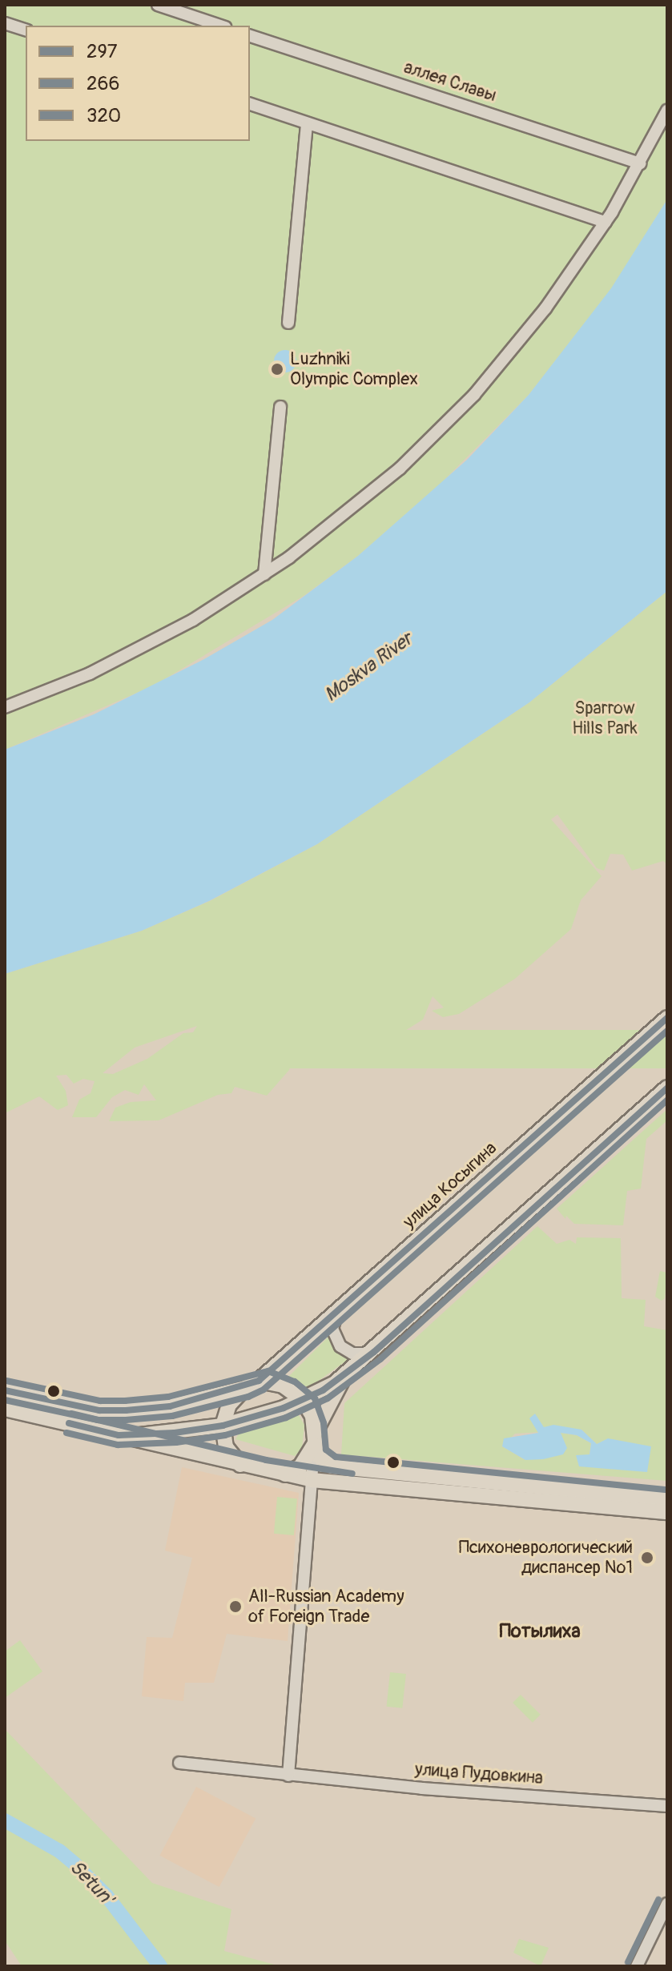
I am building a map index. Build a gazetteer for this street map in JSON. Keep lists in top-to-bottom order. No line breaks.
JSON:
{"streets":{"main road":["улица Косыгина"],"street":["аллея Славы","улица Пудовкина"]},"districts":["Потылиха"],"water":["Moskva River","Setun'"],"parks":["Sparrow Hills Park"],"places":["Luzhniki Olympic Complex","Психоневрологический диспансер №1","All-Russian Academy of Foreign Trade"],"lines":["transit line 297","transit line 266","transit line 320"],"legend":["297","266","320"]}
